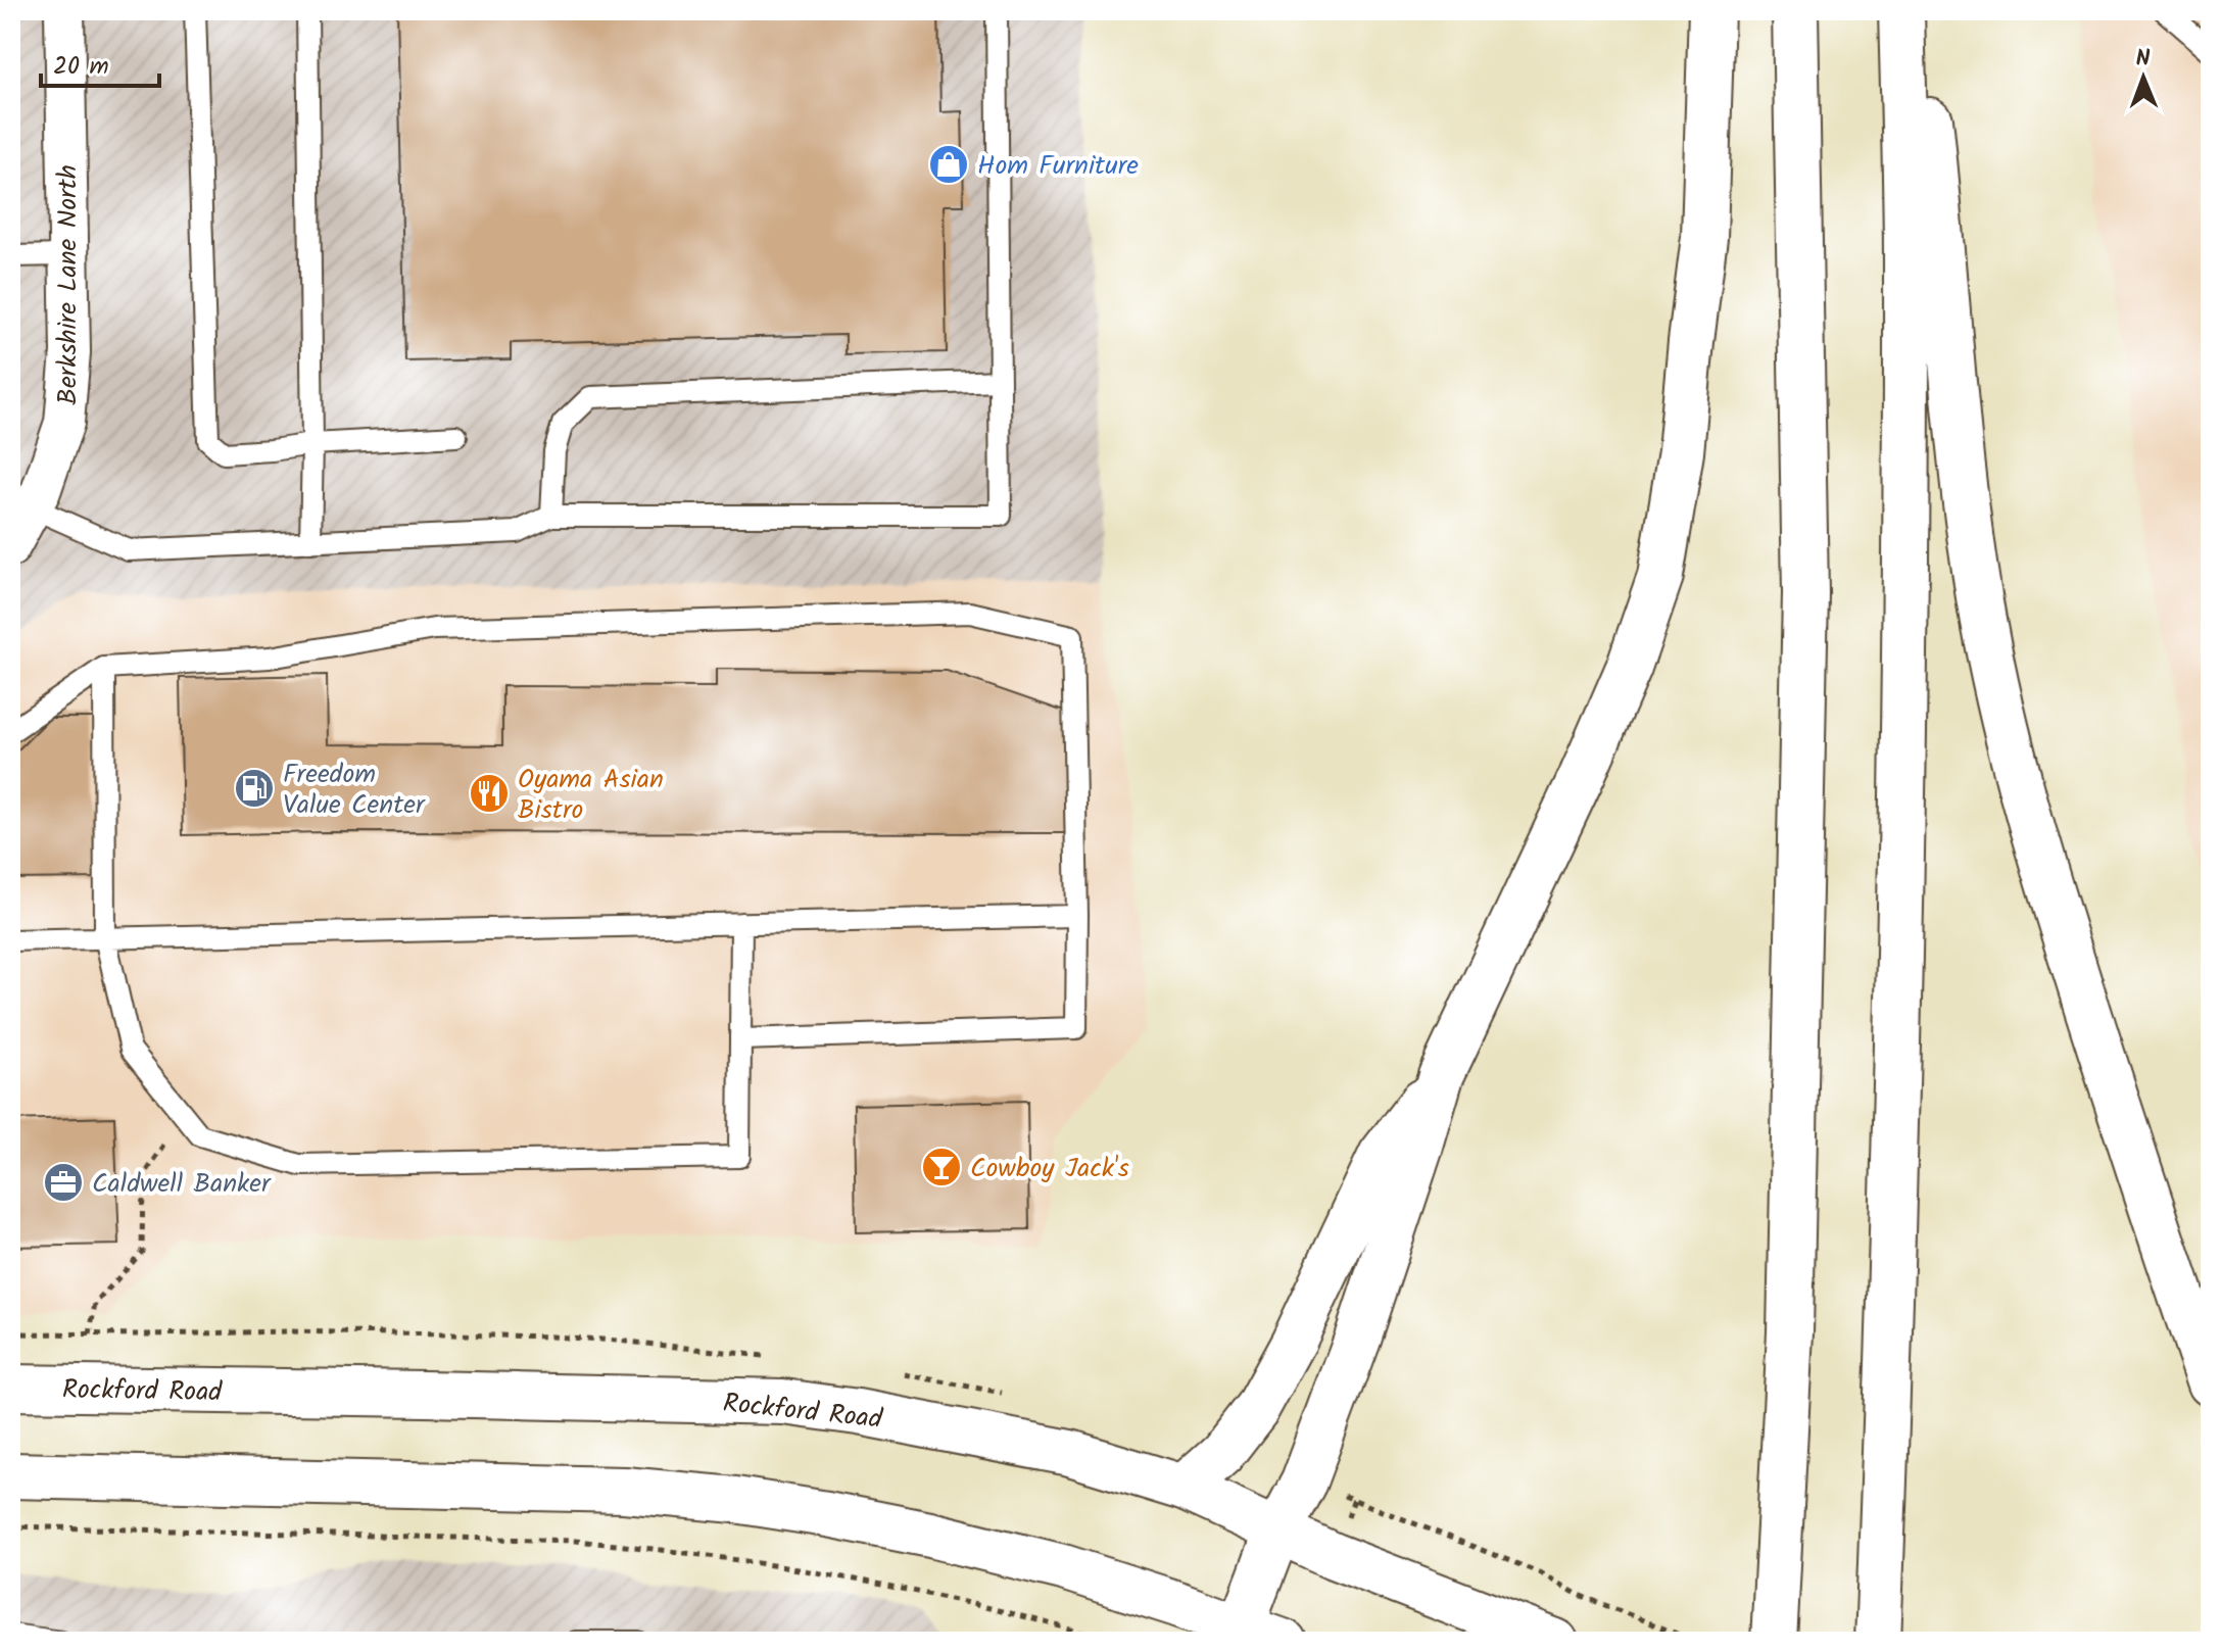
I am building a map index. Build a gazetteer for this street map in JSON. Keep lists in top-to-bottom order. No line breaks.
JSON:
{"streets":{"main road":["Rockford Road"],"street":["Berkshire Lane North"]},"places":{"shop":["Hom Furniture"],"fuel station":["Freedom Value Center"],"restaurant":["Oyama Asian Bistro"],"bar":["Cowboy Jack's"],"office":["Caldwell Banker"]},"scale_bar":"20 m","north":"top"}
